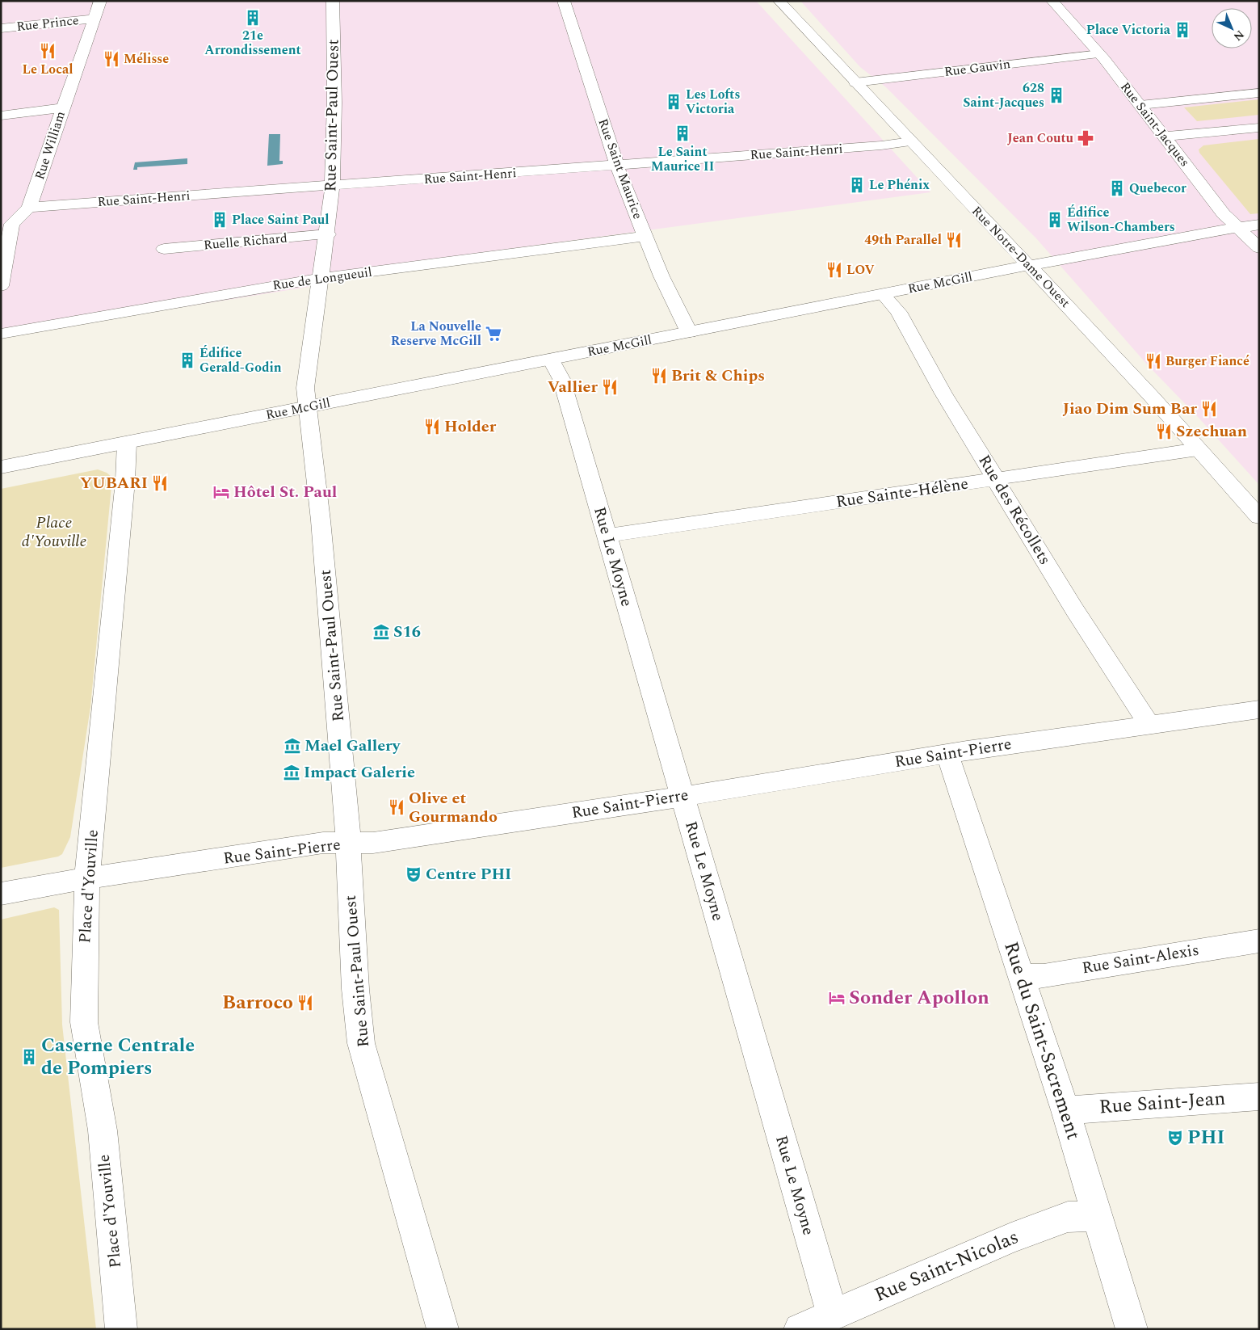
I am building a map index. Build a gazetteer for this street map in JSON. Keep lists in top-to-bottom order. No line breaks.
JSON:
{"streets":{"street":["Rue Prince","Rue Gauvin","Rue Saint-Paul Ouest","Rue Saint-Jacques","Rue William","Rue Saint-Henri","Rue Saint Maurice","Ruelle Richard","Rue Notre-Dame Ouest","Rue de Longueuil","Rue McGill","Rue Sainte-Hélène","Rue des Récollets","Rue Le Moyne","Rue Saint-Pierre","Place d'Youville","Rue Saint-Alexis","Rue du Saint-Sacrement","Rue Saint-Jean","Rue Saint-Nicolas"]},"crossings":[["Rue Prince","Rue William"],["Rue Gauvin","Rue Saint-Jacques"],["Rue Gauvin","Rue Notre-Dame Ouest"],["Rue Saint-Paul Ouest","Rue Saint-Henri"],["Rue Saint-Paul Ouest","Ruelle Richard"],["Rue Saint-Paul Ouest","Rue de Longueuil"],["Rue Saint-Paul Ouest","Rue McGill"],["Rue Saint-Paul Ouest","Rue Saint-Pierre"],["Rue Saint-Jacques","Rue McGill"],["Rue William","Rue Saint-Henri"],["Rue Saint-Henri","Rue Saint Maurice"],["Rue Saint-Henri","Rue Notre-Dame Ouest"],["Rue Saint Maurice","Rue de Longueuil"],["Rue Saint Maurice","Rue McGill"],["Rue Notre-Dame Ouest","Rue McGill"],["Rue Notre-Dame Ouest","Rue Sainte-Hélène"],["Rue McGill","Rue des Récollets"],["Rue McGill","Rue Le Moyne"],["Rue McGill","Place d'Youville"],["Rue Sainte-Hélène","Rue des Récollets"],["Rue Sainte-Hélène","Rue Le Moyne"],["Rue des Récollets","Rue Saint-Pierre"],["Rue Le Moyne","Rue Saint-Pierre"],["Rue Le Moyne","Rue Saint-Nicolas"],["Rue Saint-Pierre","Place d'Youville"],["Rue Saint-Pierre","Rue du Saint-Sacrement"],["Rue Saint-Alexis","Rue du Saint-Sacrement"],["Rue du Saint-Sacrement","Rue Saint-Jean"],["Rue du Saint-Sacrement","Rue Saint-Nicolas"]],"parks":["Place d'Youville"],"places":{"building":["21e Arrondissement","Place Victoria","628 Saint-Jacques","Les Lofts Victoria","Le Saint Maurice II","Le Phénix","Quebecor","Place Saint Paul","Édifice Wilson-Chambers","Édifice Gerald-Godin","Caserne Centrale de Pompiers"],"restaurant":["Le Local","Mélisse","49th Parallel","LOV","Burger Fiancé","Brit & Chips","Vallier","Jiao Dim Sum Bar","Holder","Szechuan","YUBARI","Olive et Gourmando","Barroco"],"pharmacy":["Jean Coutu"],"supermarket":["La Nouvelle Reserve McGill"],"hotel":["Hôtel St. Paul","Sonder Apollon"],"museum":["S16","Mael Gallery","Impact Galerie"],"theatre":["Centre PHI","PHI"]},"north":"bottom right"}
